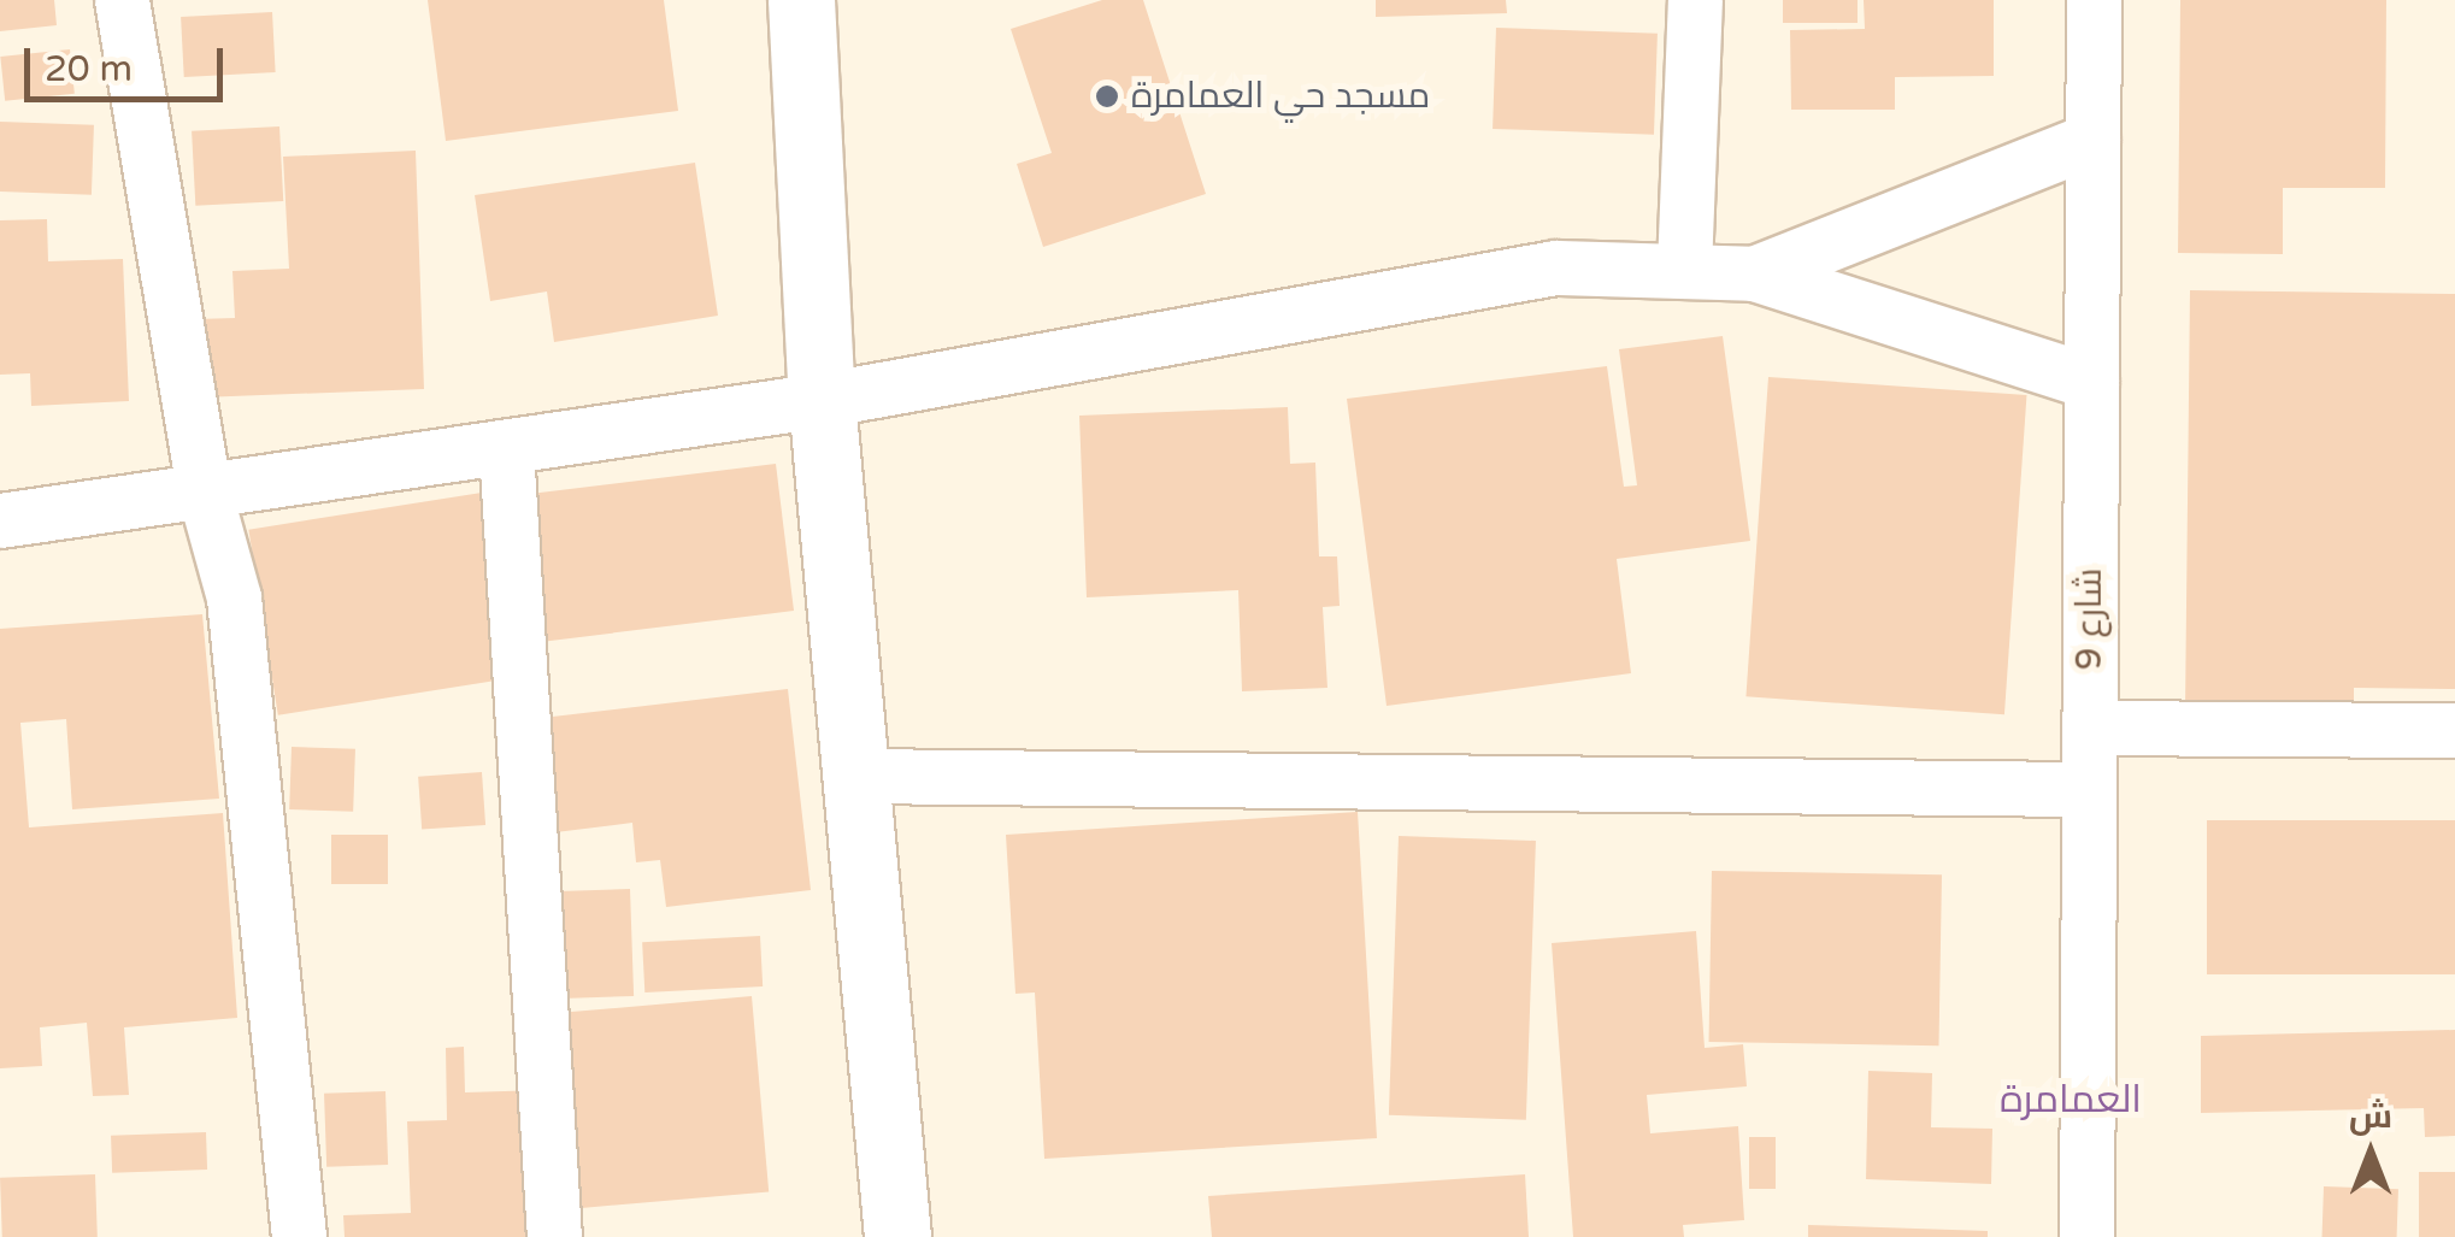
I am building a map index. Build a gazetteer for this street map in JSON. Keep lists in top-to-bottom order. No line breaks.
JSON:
{"streets":{"street":["شارع 9"]},"districts":["العمامرة"],"places":["مسجد حي العمامرة"],"scale_bar":"20 m","north":"top"}
